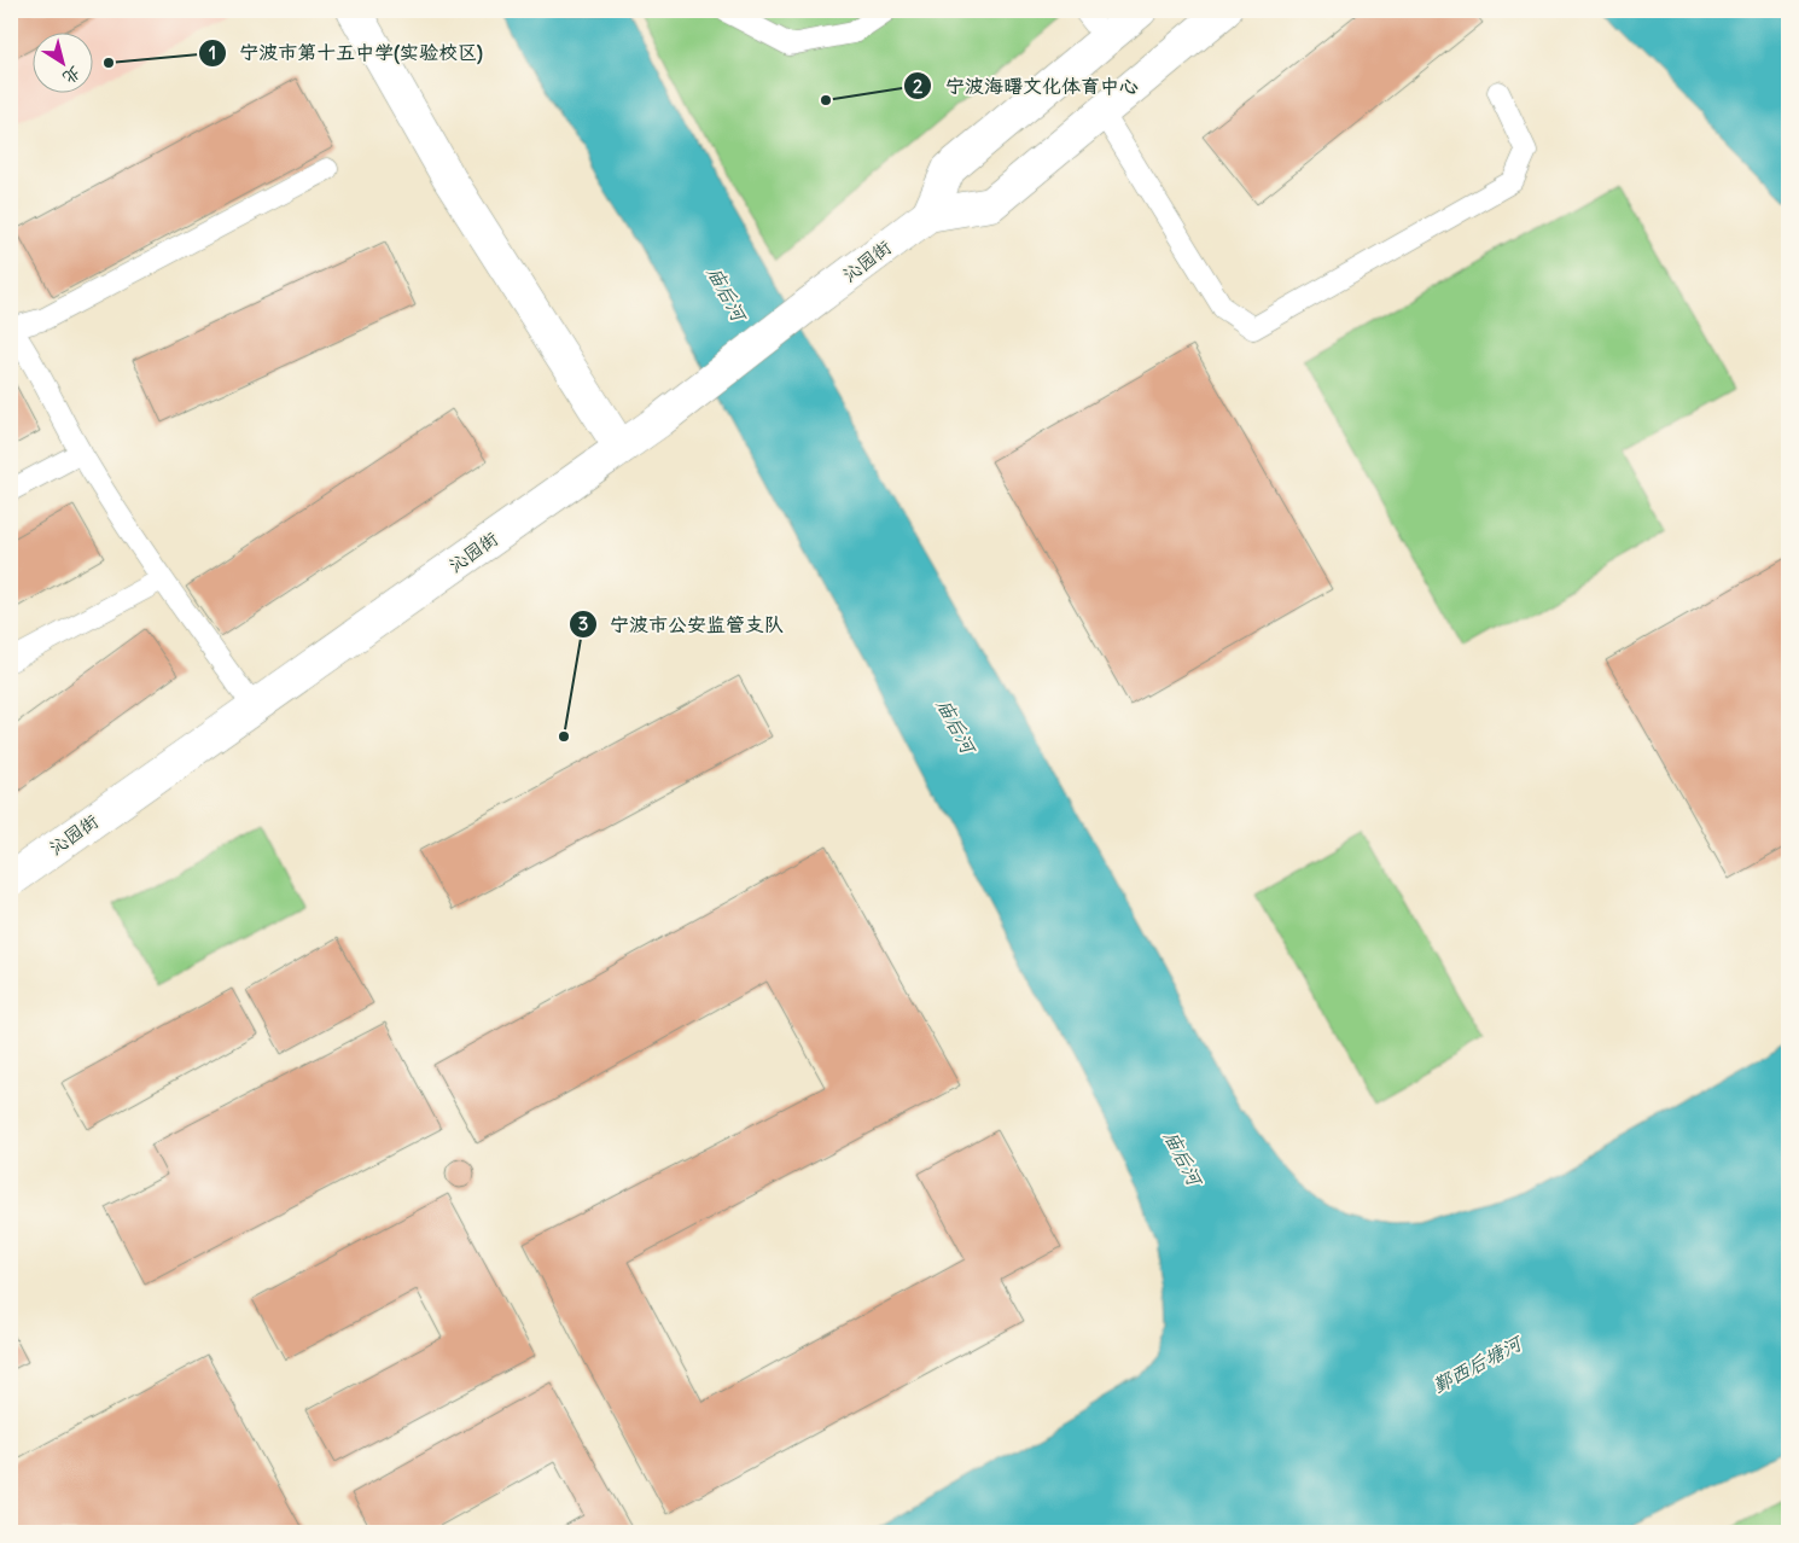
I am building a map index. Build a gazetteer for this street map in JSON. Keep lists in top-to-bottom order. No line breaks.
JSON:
{"streets":{"street":["沁园街"]},"water":["庙后河","鄞西后塘河"],"places":["宁波市第十五中学(实验校区)","宁波海曙文化体育中心","宁波市公安监管支队"],"north":"bottom right"}
